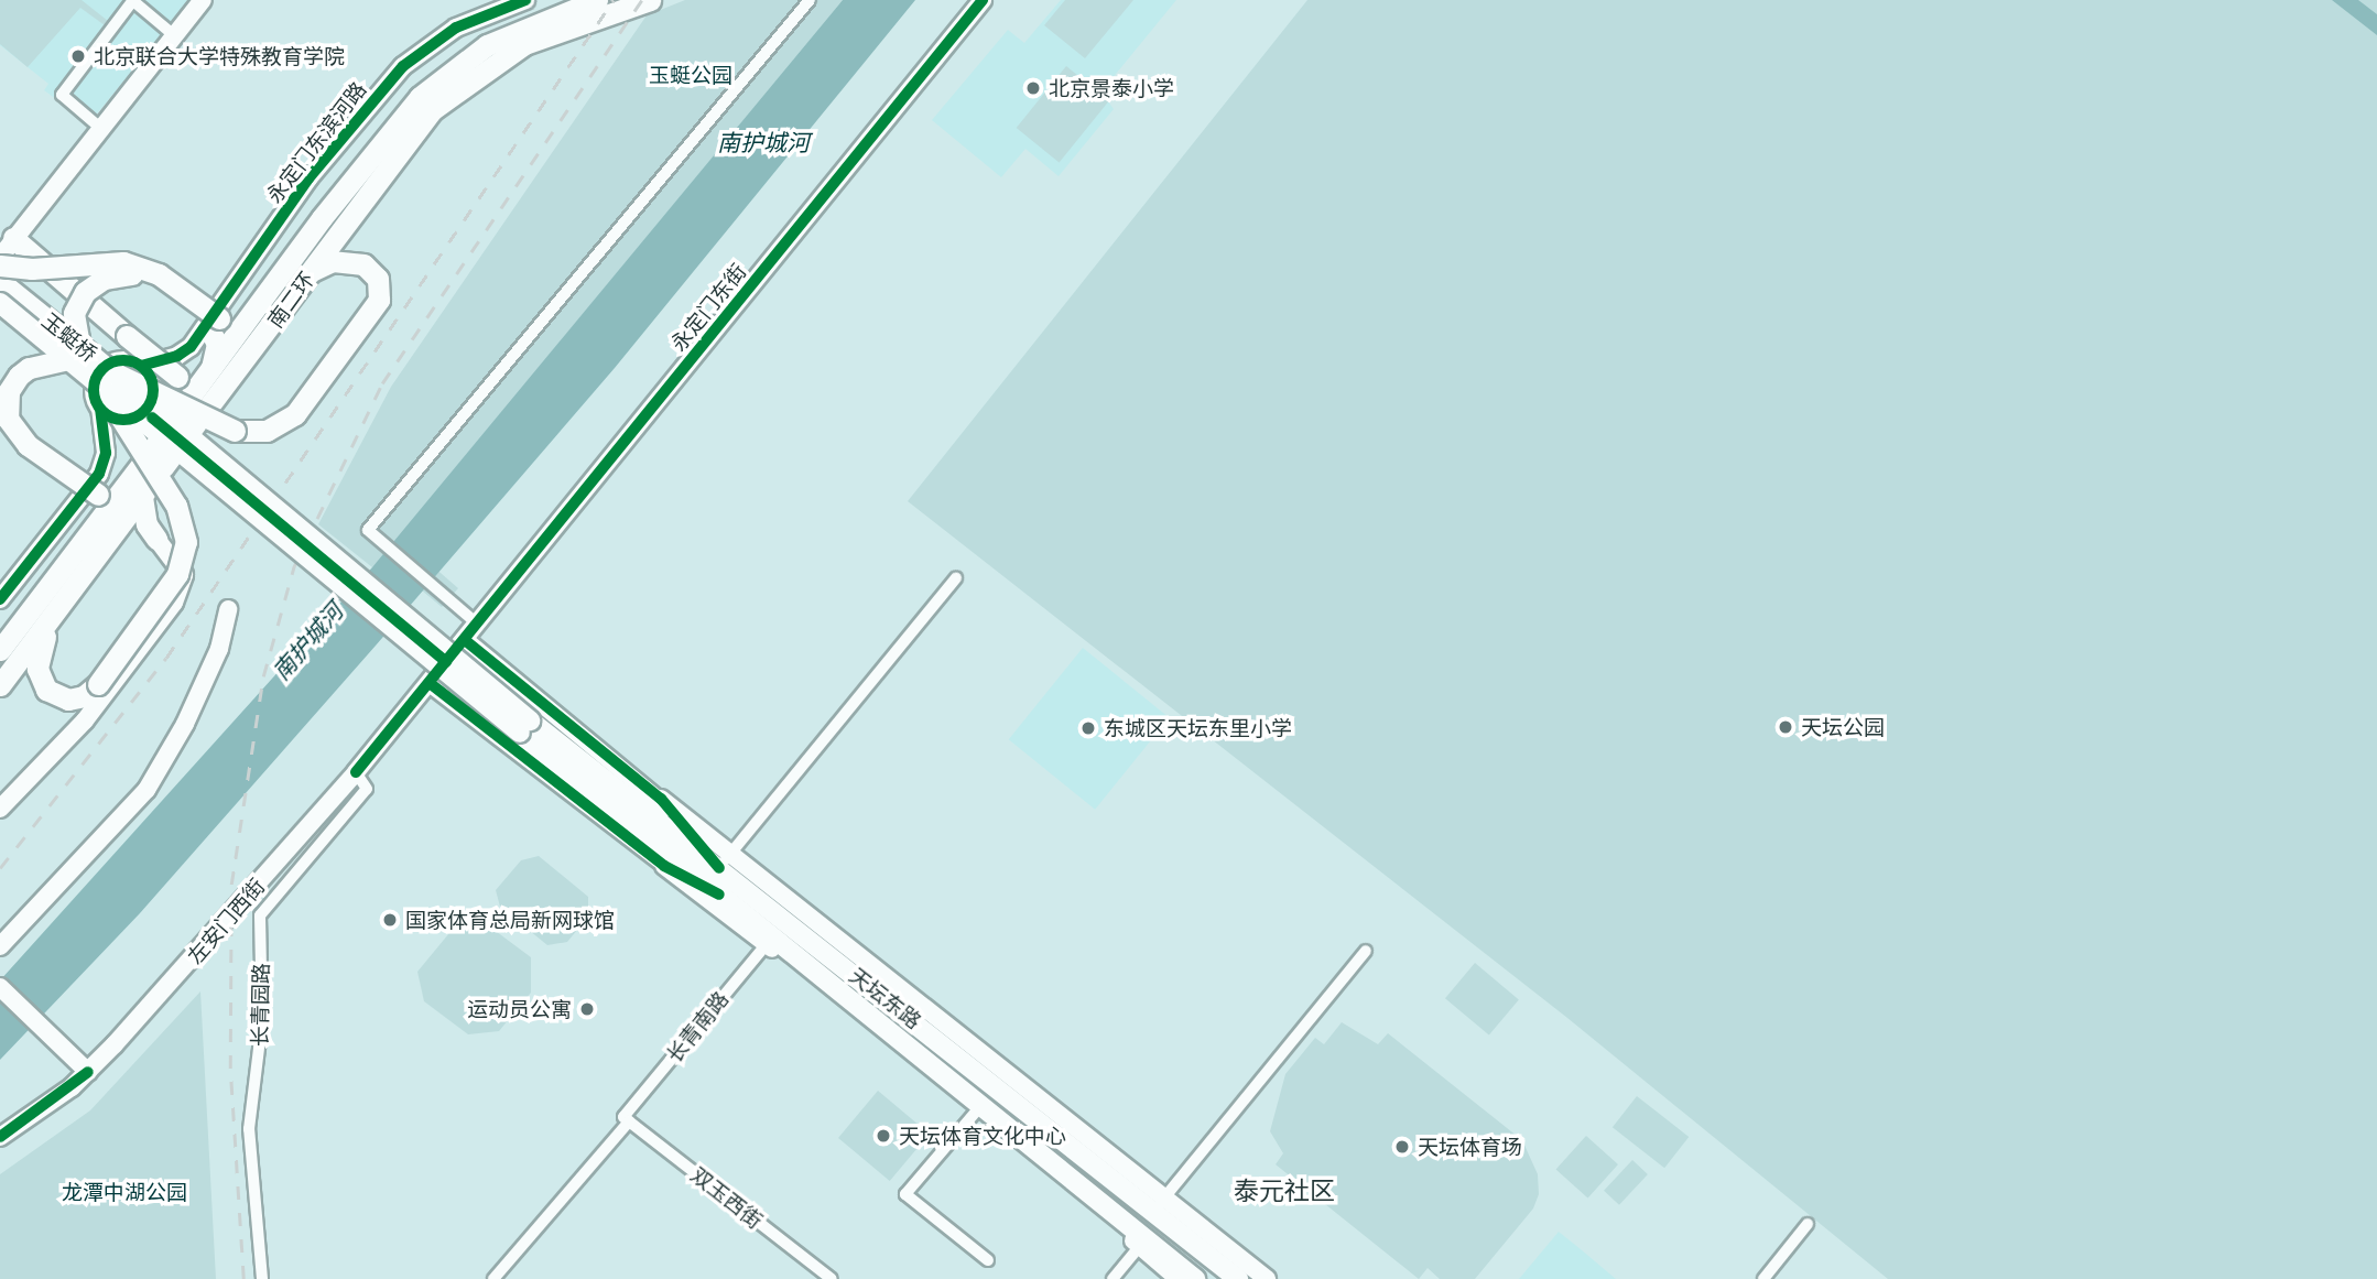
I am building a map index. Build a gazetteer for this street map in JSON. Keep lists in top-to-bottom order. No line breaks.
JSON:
{"streets":{"highway":["南二环"],"main road":["玉蜓桥","天坛东路"],"street":["永定门东滨河路","永定门东街","左安门西街","长青园路","长青南路","双玉西街"]},"crossings":[["永定门东街","左安门西街"],["玉蜓桥","天坛东路"],["左安门西街","长青园路"],["天坛东路","长青南路"],["长青南路","双玉西街"]],"districts":["泰元社区"],"water":["南护城河"],"parks":["玉蜓公园","龙潭中湖公园"],"places":["北京联合大学特殊教育学院","北京景泰小学","天坛公园","东城区天坛东里小学","国家体育总局新网球馆","运动员公寓","天坛体育文化中心","天坛体育场"]}
